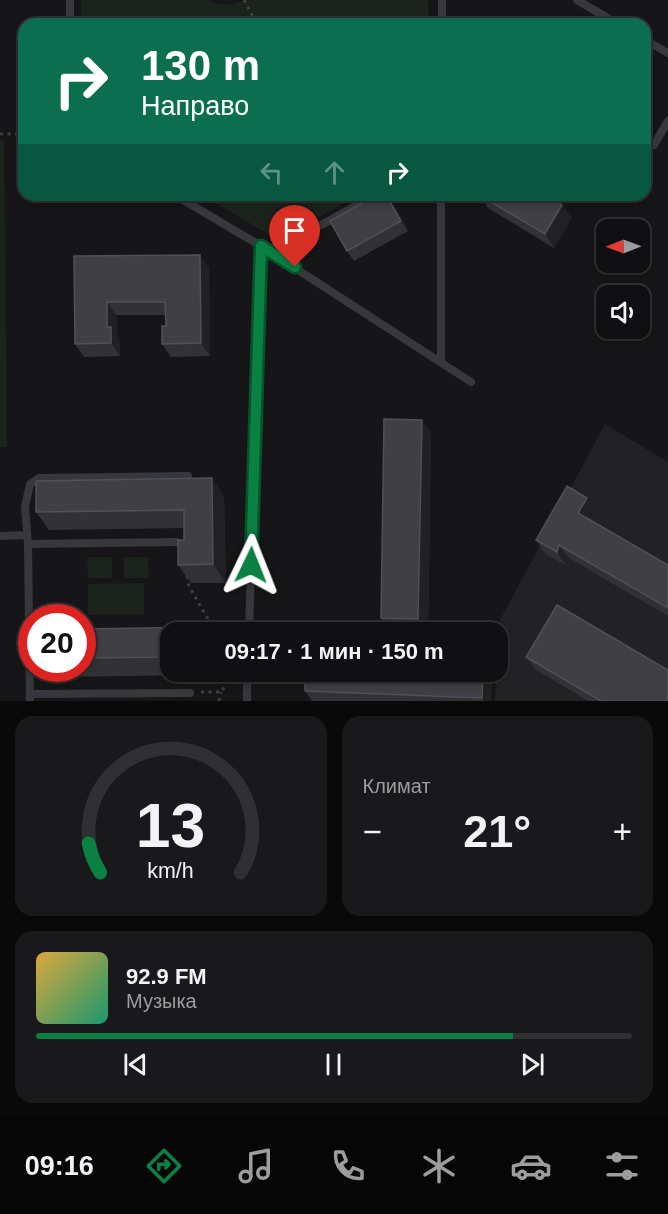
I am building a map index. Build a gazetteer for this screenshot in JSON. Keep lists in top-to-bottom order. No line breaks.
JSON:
{"north":"left","page":{"turn":["130 m","Направо"],"limit":"20","trip":"09:17 · 1 мин · 150 m","tile":"Климат","heat":["−","21°","+"],"song":["92.9 FM","Музыка"],"tabs":"09:16","gauge":["13","km/h"]}}
